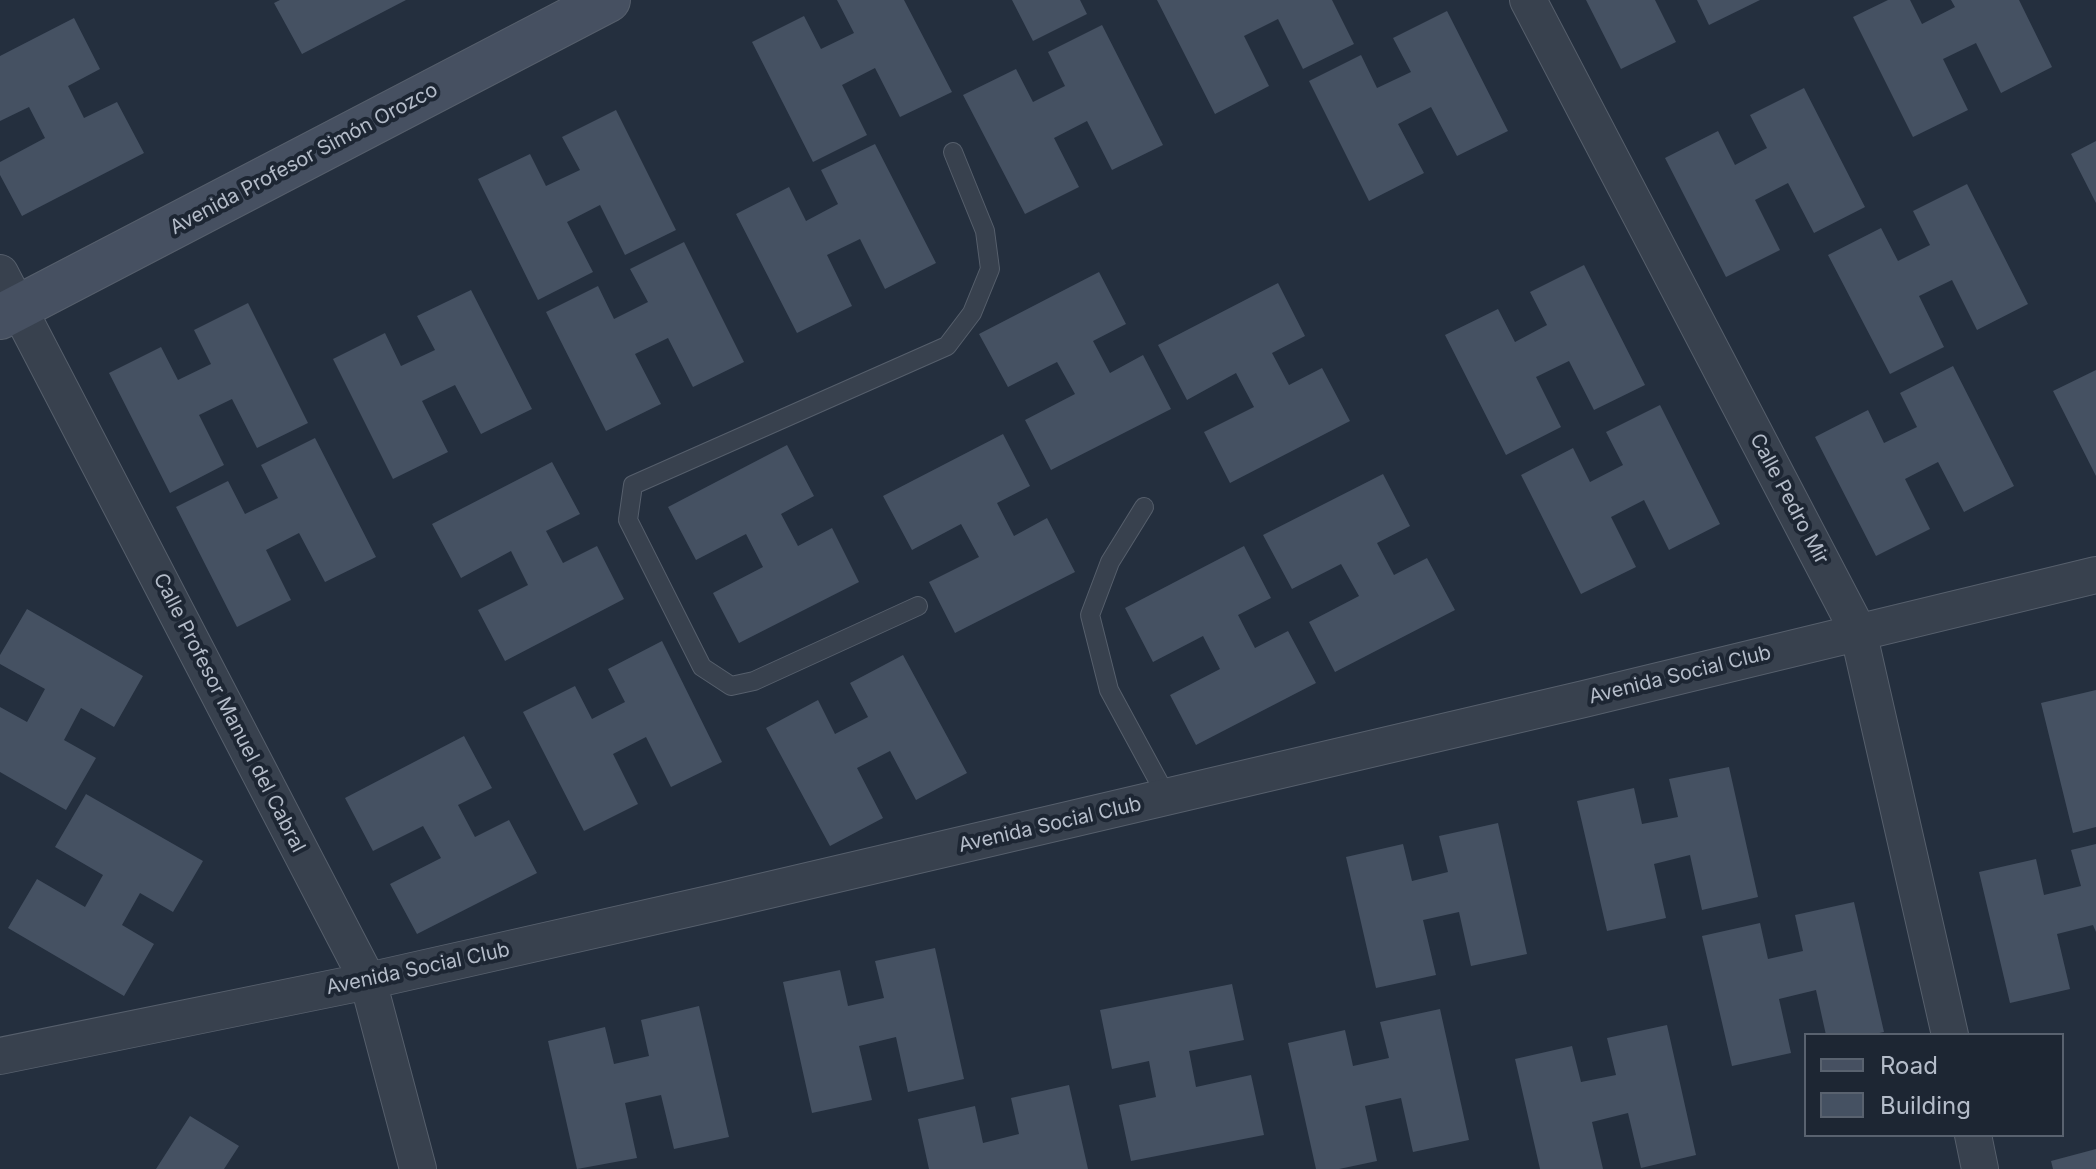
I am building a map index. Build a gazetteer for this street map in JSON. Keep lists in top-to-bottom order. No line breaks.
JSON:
{"streets":{"main road":["Avenida Profesor Simón Orozco"],"street":["Calle Pedro Mir","Avenida Social Club","Calle Profesor Manuel del Cabral"]},"crossings":[["Avenida Profesor Simón Orozco","Calle Profesor Manuel del Cabral"],["Calle Pedro Mir","Avenida Social Club"],["Avenida Social Club","Calle Profesor Manuel del Cabral"]],"legend":["Road","Building"]}
